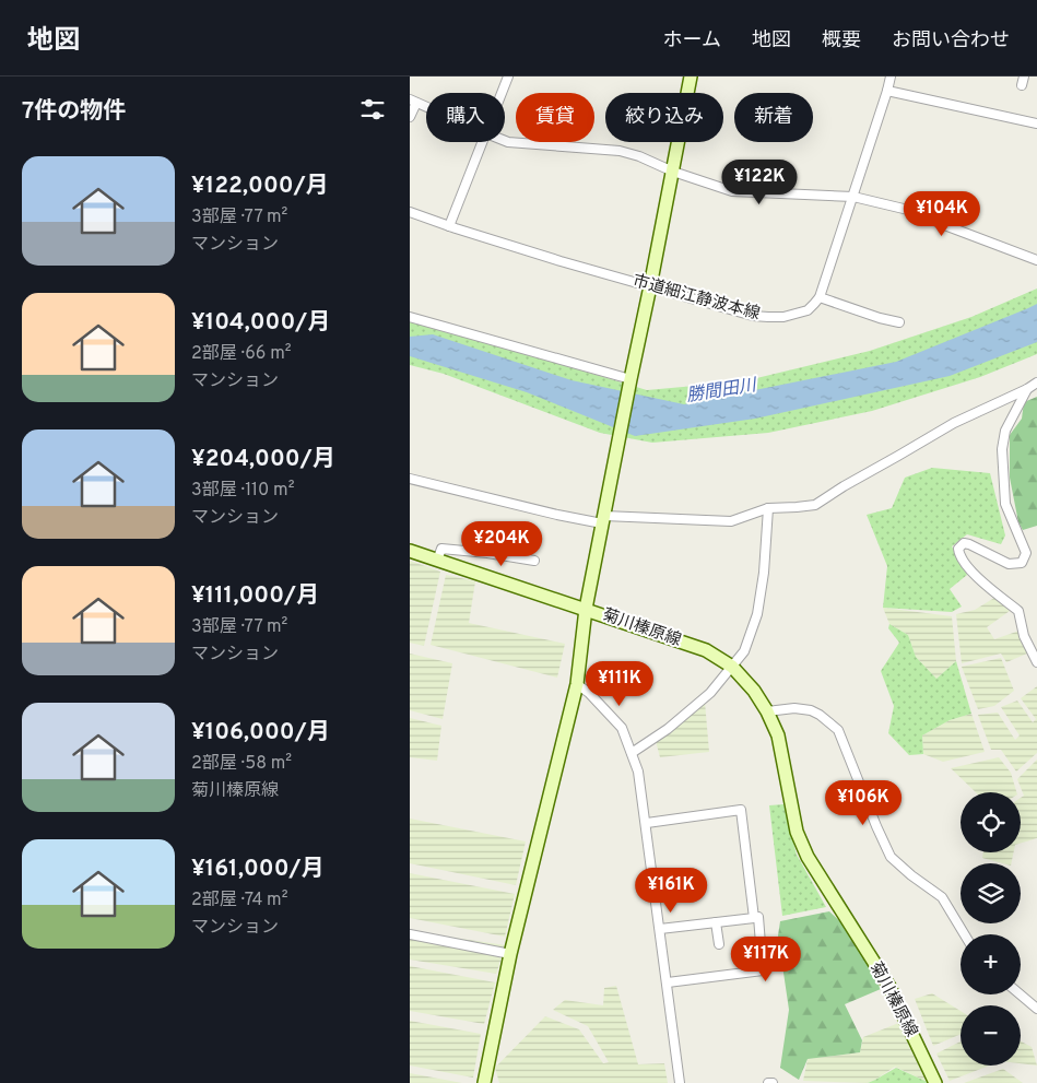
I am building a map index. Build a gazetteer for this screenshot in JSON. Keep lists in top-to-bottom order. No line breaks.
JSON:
{"streets":{"main road":["菊川榛原線"],"street":["市道細江静波本線"]},"crossings":[["市道細江静波本線","菊川榛原線"]],"water":["勝間田川"],"page":{"header":"地図","nav":["ホーム","地図","概要","お問い合わせ"],"heading":"7件の物件","chip":["購入","賃貸","絞り込み","新着"],"list":[{"name":"¥122,000/月","note":"3部屋 · 77 m² · マンション"},{"name":"¥104,000/月","note":"2部屋 · 66 m² · マンション"},{"name":"¥204,000/月","note":"3部屋 · 110 m² · マンション"},{"name":"¥111,000/月","note":"3部屋 · 77 m² · マンション"},{"name":"¥106,000/月","note":"2部屋 · 58 m² · 菊川榛原線"},{"name":"¥161,000/月","note":"2部屋 · 74 m² · マンション"}],"price":["¥122K","¥104K","¥204K","¥111K","¥106K","¥161K","¥117K"],"map_buttons":["+","−"]}}
